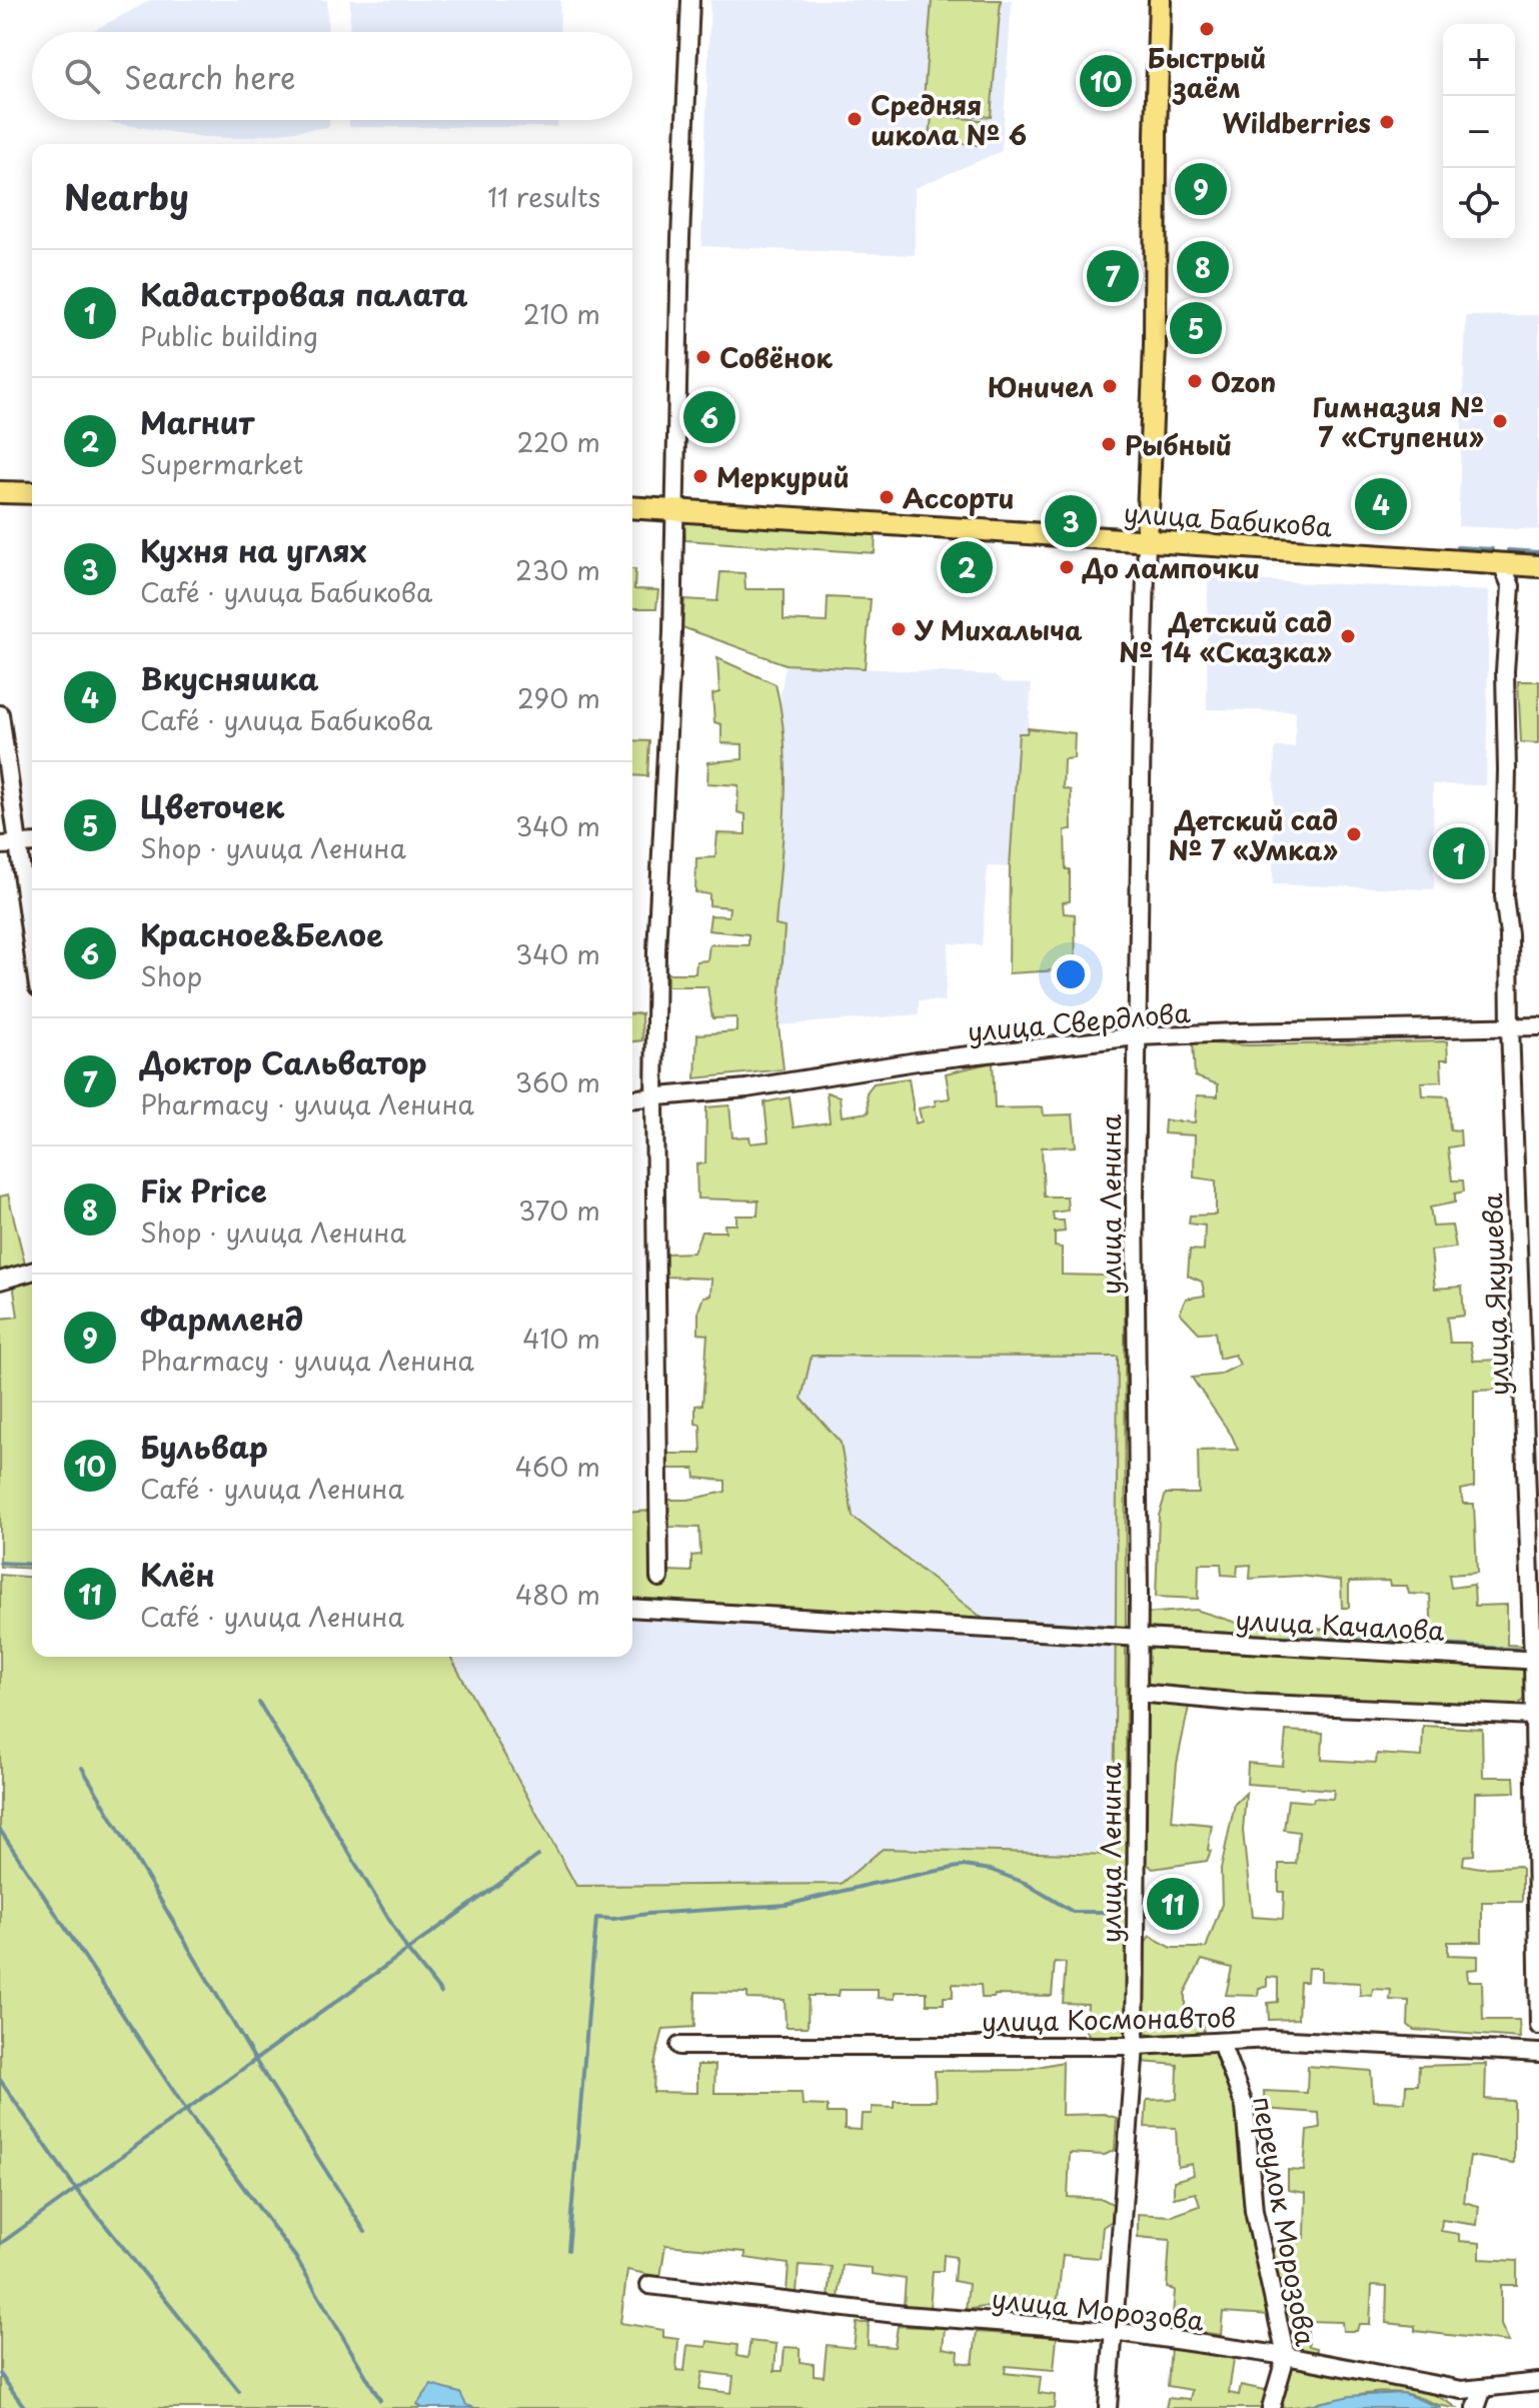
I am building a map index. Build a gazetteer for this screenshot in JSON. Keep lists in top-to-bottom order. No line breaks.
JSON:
{"streets":{"main road":["улица Бабикова","улица Ленина"],"street":["улица Свердлова","улица Якушева","улица Качалова","улица Космонавтов","переулок Морозова","улица Морозова"]},"crossings":[["улица Бабикова","улица Ленина"],["улица Бабикова","улица Якушева"],["улица Свердлова","улица Ленина"],["улица Свердлова","улица Якушева"],["улица Ленина","улица Качалова"],["улица Ленина","улица Космонавтов"],["улица Ленина","улица Морозова"],["улица Якушева","улица Качалова"],["улица Космонавтов","переулок Морозова"],["переулок Морозова","улица Морозова"]],"places":["Быстрый заём","Средняя школа № 6","Wildberries","Совёнок","Ozon","Юничел","Гимназия № 7 «Ступени»","Рыбный","Меркурий","Ассорти","До лампочки","У Михалыча","Детский сад № 14 «Сказка»","Детский сад № 7 «Умка»"],"page":{"map_buttons":["+","−"],"search":"Search here","pins":["10","9","8","7","5","6","4","3","2","1","11"],"heading":["Nearby","11 results"],"list":[{"mark":"1","name":"Кадастровая палата","note":"Public building","value":"210 m"},{"mark":"2","name":"Магнит","note":"Supermarket","value":"220 m"},{"mark":"3","name":"Кухня на углях","note":"Café · улица Бабикова","value":"230 m"},{"mark":"4","name":"Вкусняшка","note":"Café · улица Бабикова","value":"290 m"},{"mark":"5","name":"Цветочек","note":"Shop · улица Ленина","value":"340 m"},{"mark":"6","name":"Красное&Белое","note":"Shop","value":"340 m"},{"mark":"7","name":"Доктор Сальватор","note":"Pharmacy · улица Ленина","value":"360 m"},{"mark":"8","name":"Fix Price","note":"Shop · улица Ленина","value":"370 m"},{"mark":"9","name":"Фармленд","note":"Pharmacy · улица Ленина","value":"410 m"},{"mark":"10","name":"Бульвар","note":"Café · улица Ленина","value":"460 m"},{"mark":"11","name":"Клён","note":"Café · улица Ленина","value":"480 m"}]}}
